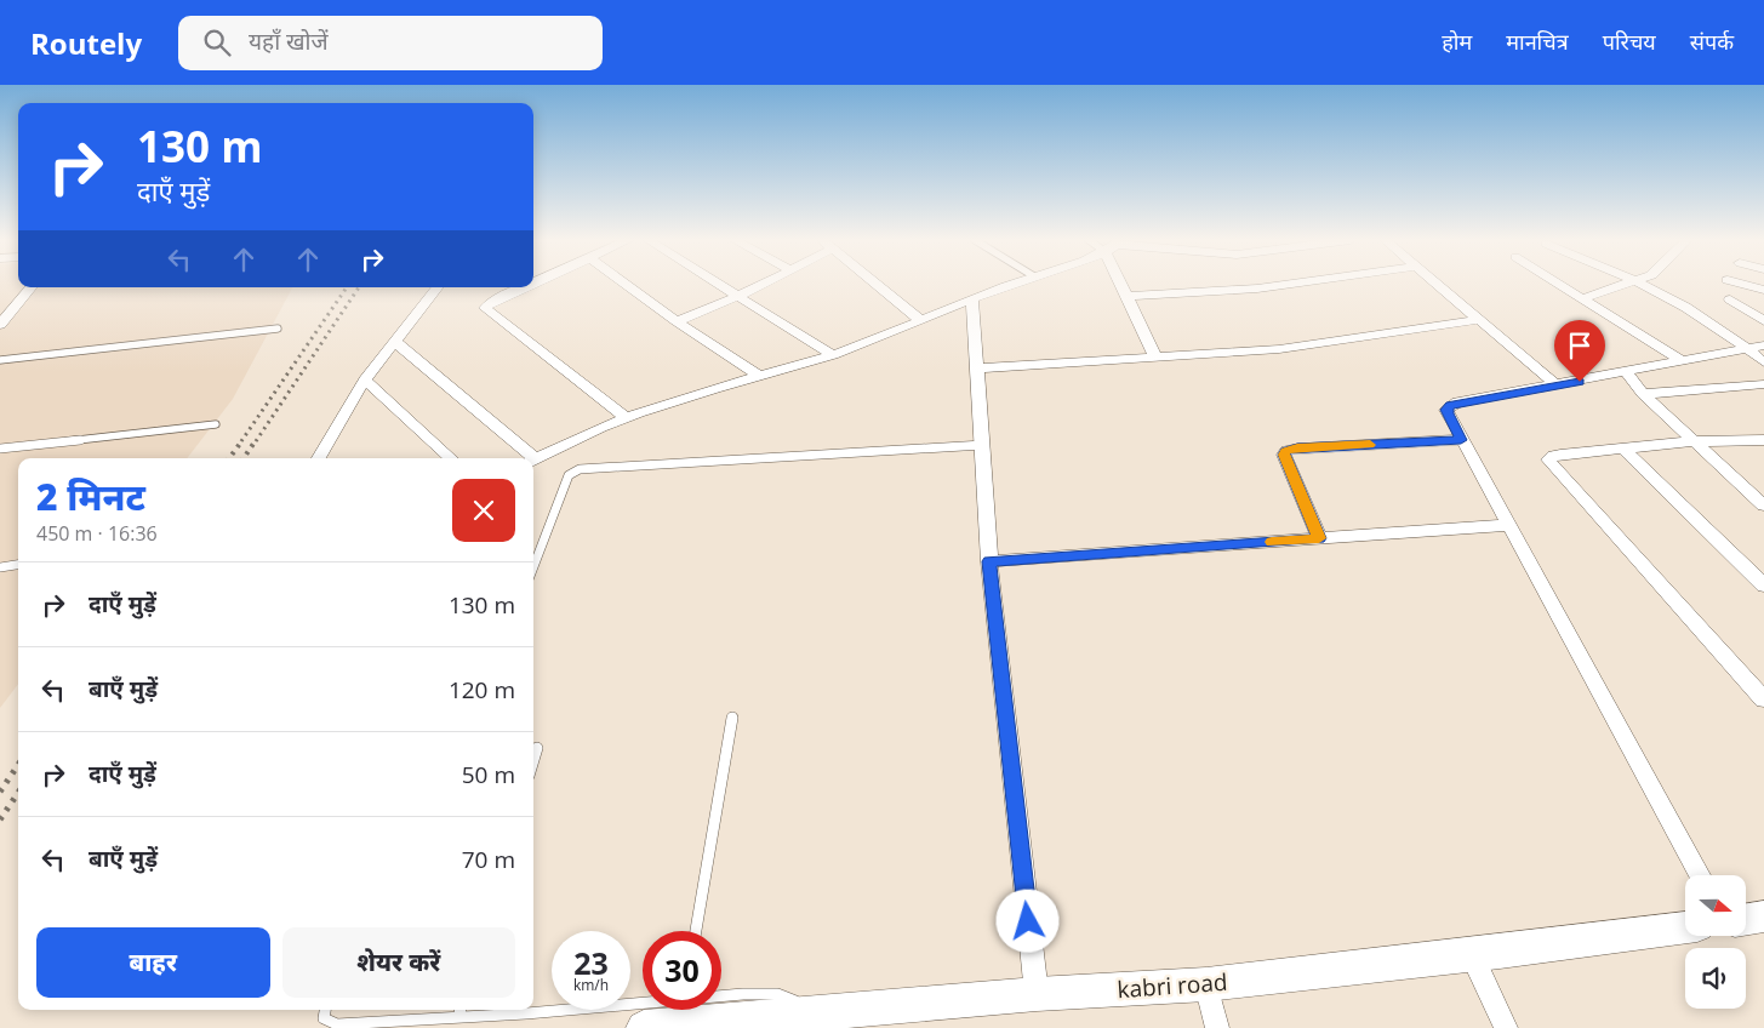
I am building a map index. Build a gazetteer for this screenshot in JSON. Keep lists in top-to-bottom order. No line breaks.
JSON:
{"streets":{"street":["kabri road"]},"north":"right","page":{"header":"Routely","search":"यहाँ खोजें","nav":["होम","मानचित्र","परिचय","संपर्क"],"turn":["130 m","दाएँ मुड़ें"],"heading":["2 मिनट","450 m · 16:36"],"list":[{"name":"दाएँ मुड़ें","value":"130 m"},{"name":"बाएँ मुड़ें","value":"120 m"},{"name":"दाएँ मुड़ें","value":"50 m"},{"name":"बाएँ मुड़ें","value":"70 m"}],"buttons":["बाहर","शेयर करें"],"speed":"23 km/h","limit":"30"}}
